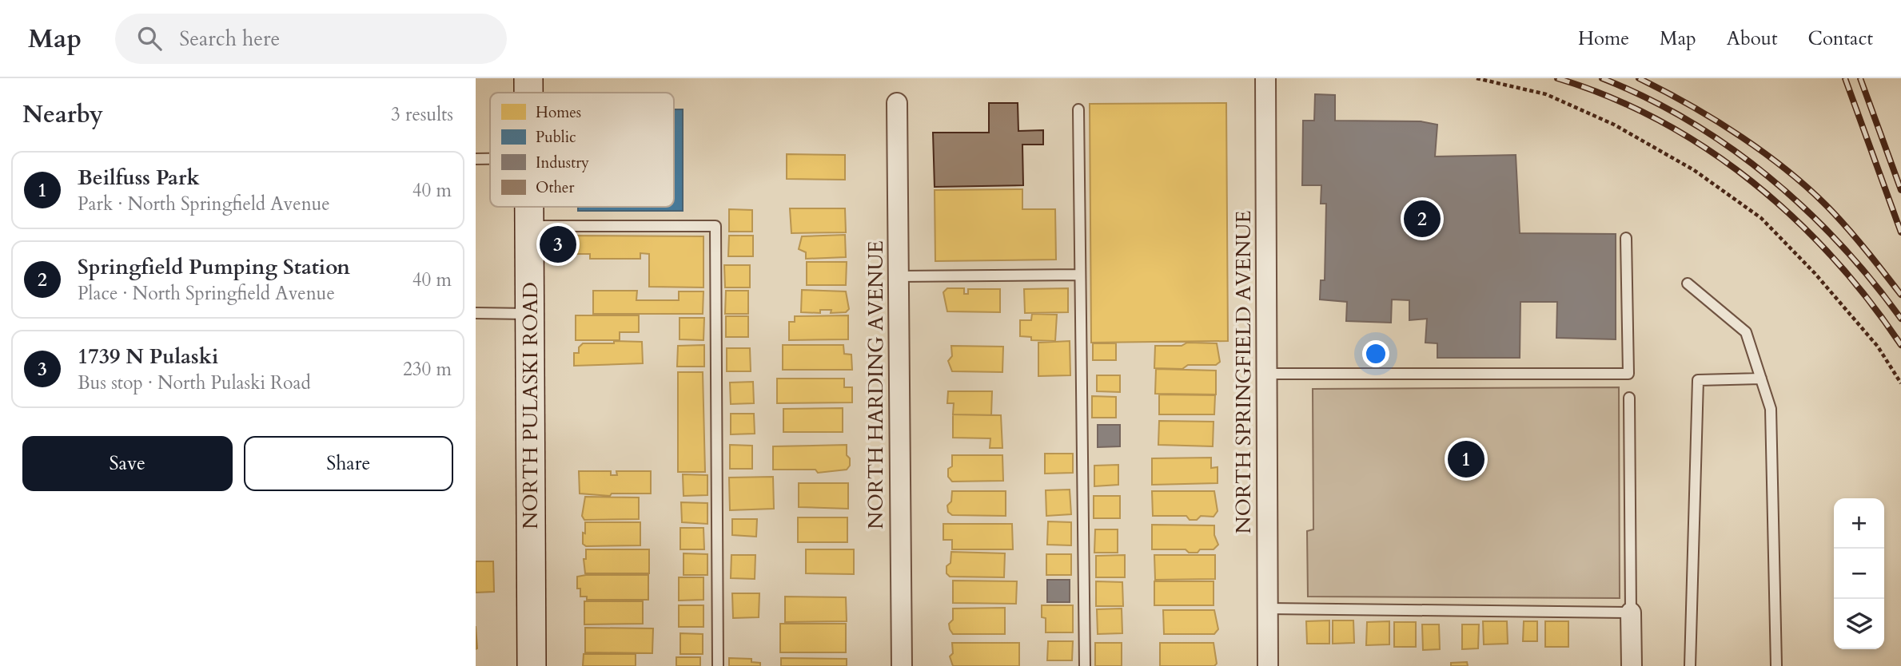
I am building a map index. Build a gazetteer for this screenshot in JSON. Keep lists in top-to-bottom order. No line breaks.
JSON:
{"streets":{"main road":["NORTH PULASKI ROAD"],"street":["NORTH SPRINGFIELD AVENUE","NORTH HARDING AVENUE"]},"legend":["Homes","Public","Industry","Other"],"page":{"header":"Map","search":"Search here","nav":["Home","Map","About","Contact"],"heading":["Nearby","3 results"],"list":[{"mark":"1","name":"Beilfuss Park","note":"Park · North Springfield Avenue","value":"40 m"},{"mark":"2","name":"Springfield Pumping Station","note":"Place · North Springfield Avenue","value":"40 m"},{"mark":"3","name":"1739 N Pulaski","note":"Bus stop · North Pulaski Road","value":"230 m"}],"pins":["2","3","1"],"buttons":["Save","Share"],"map_buttons":["+","−"]}}
